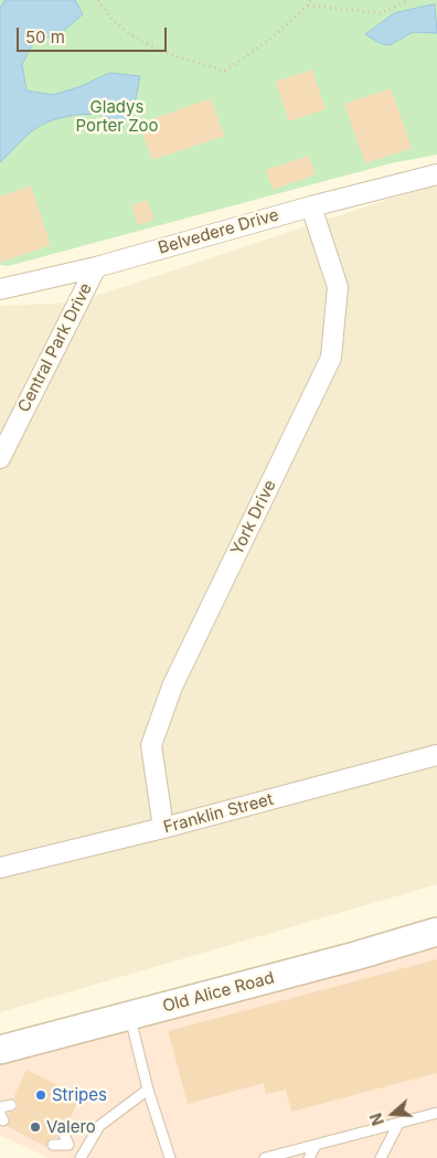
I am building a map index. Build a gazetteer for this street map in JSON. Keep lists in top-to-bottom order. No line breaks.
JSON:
{"streets":{"main road":["Old Alice Road"],"street":["Belvedere Drive","Central Park Drive","York Drive","Franklin Street"]},"crossings":[["Belvedere Drive","Central Park Drive"],["Belvedere Drive","York Drive"],["York Drive","Franklin Street"]],"parks":["Gladys Porter Zoo"],"places":["Stripes","Valero"],"scale_bar":"50 m","north":"left"}
